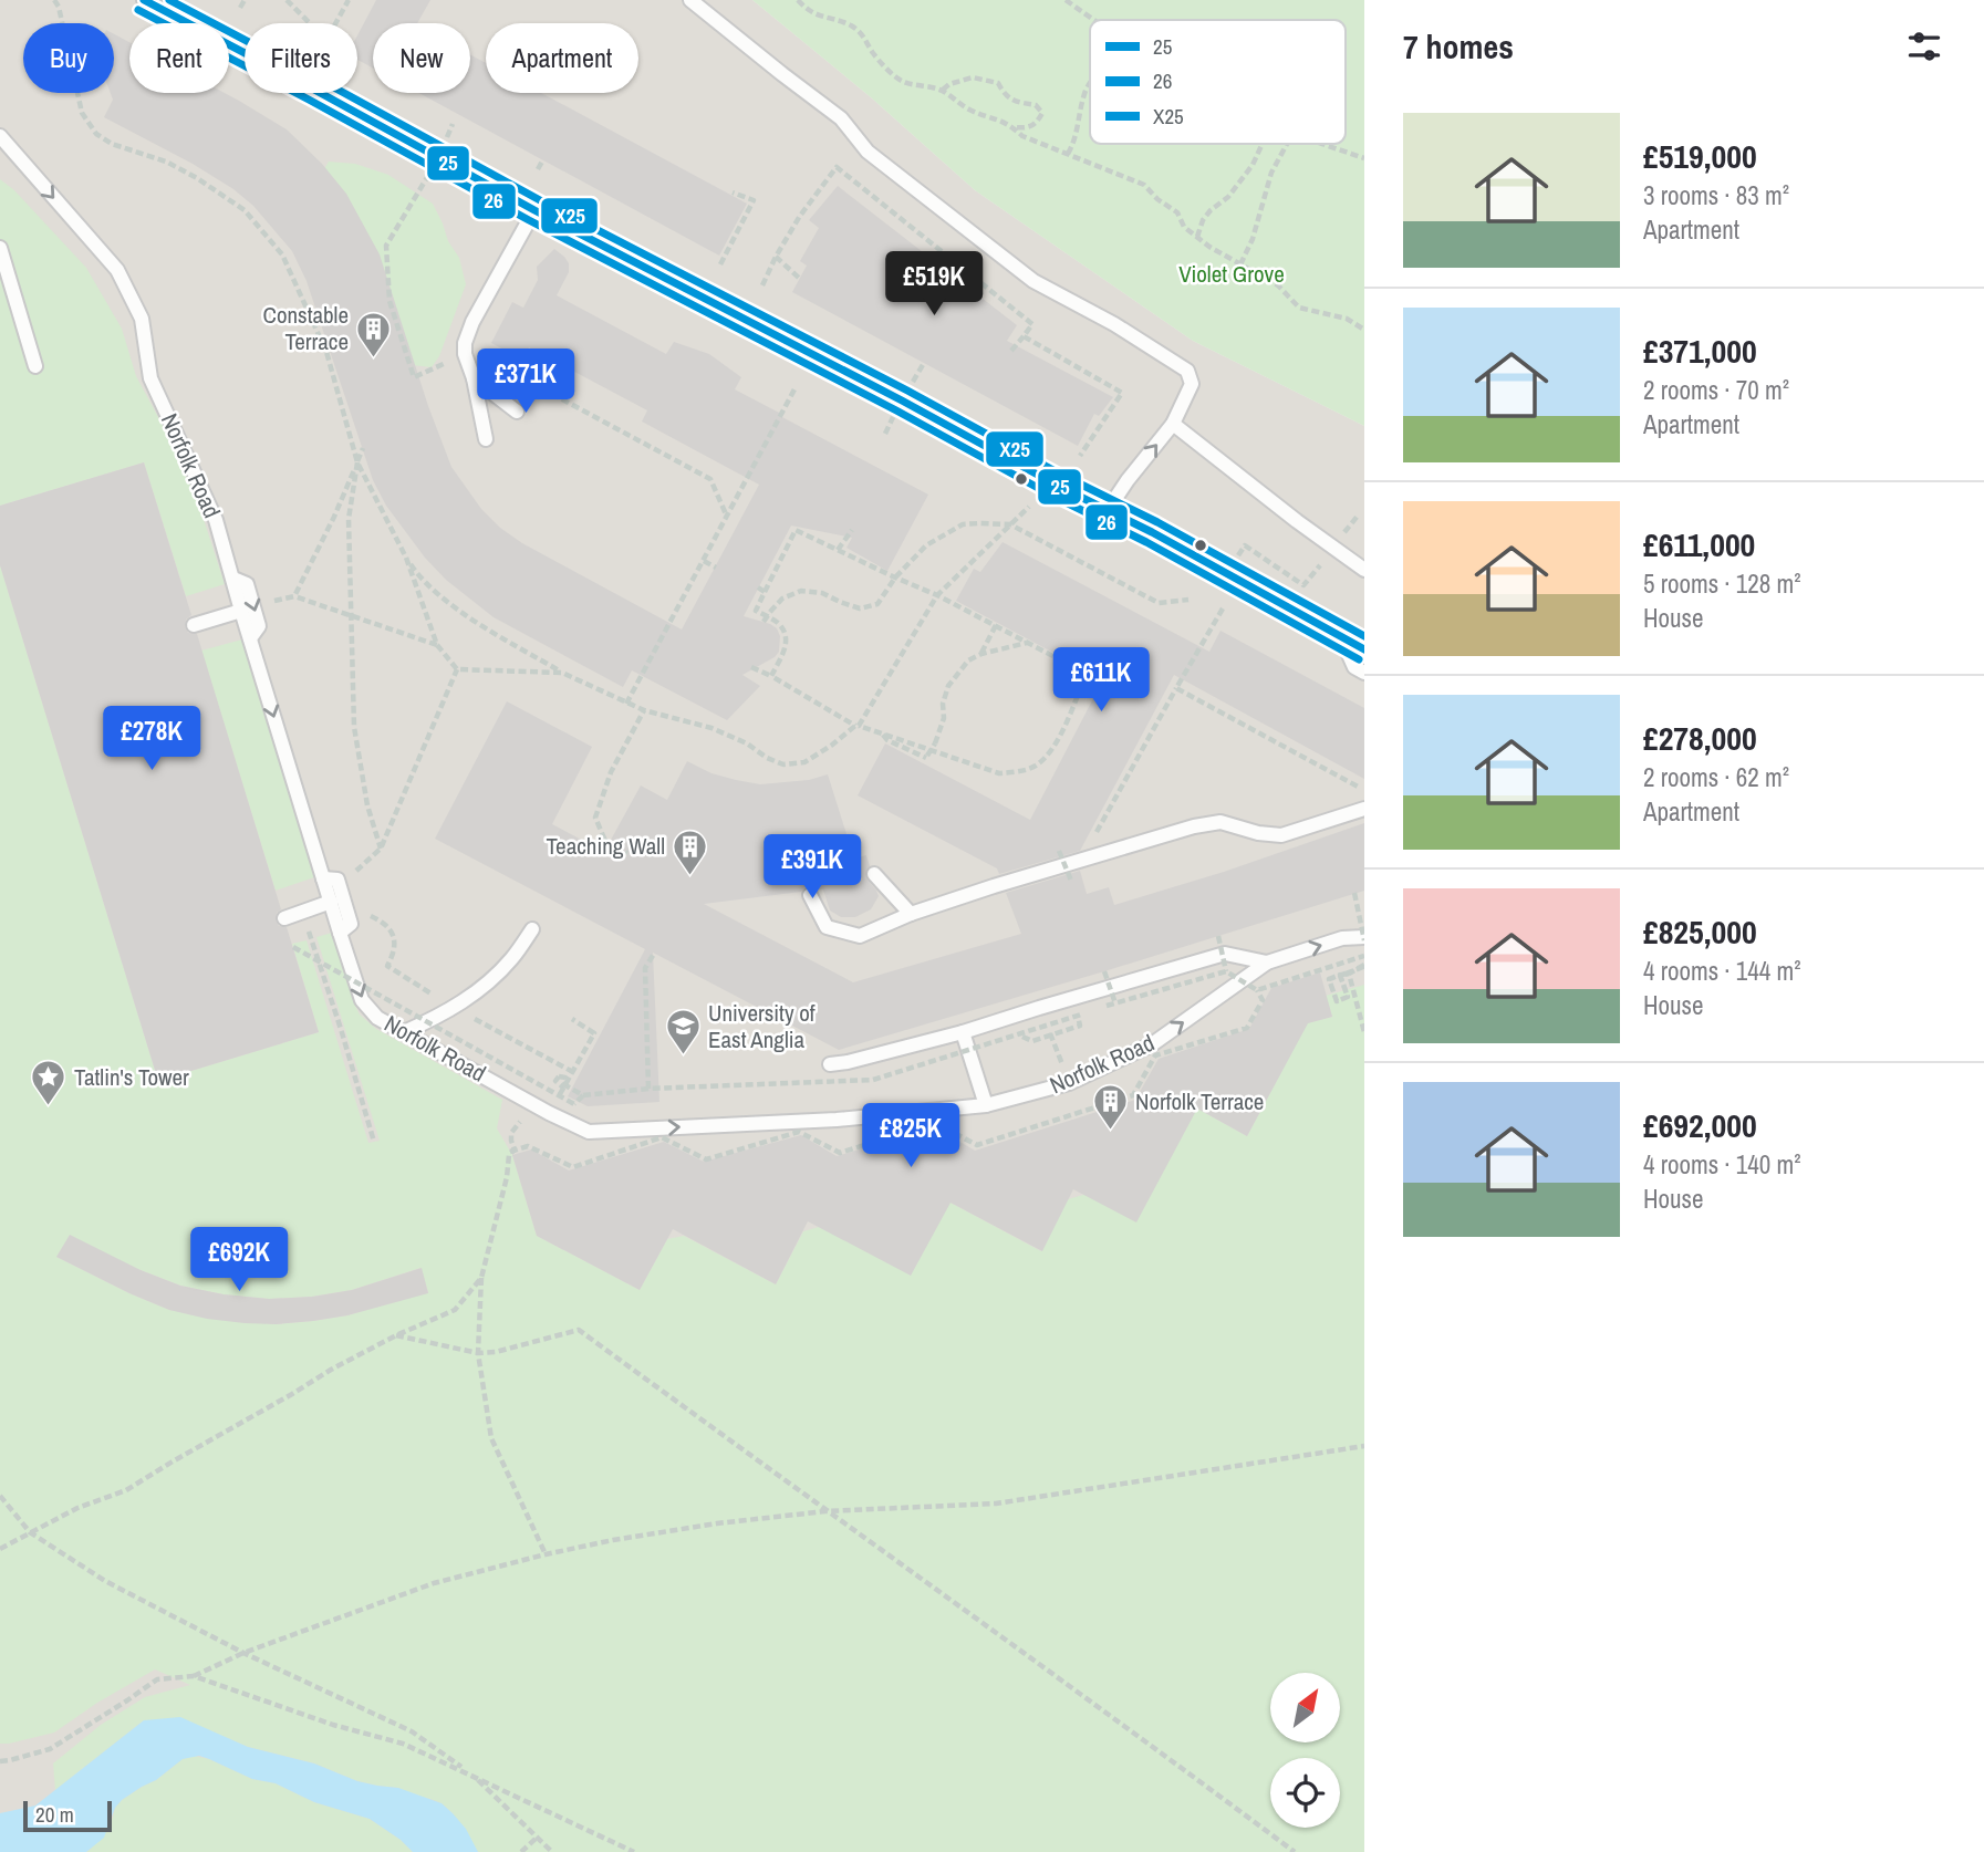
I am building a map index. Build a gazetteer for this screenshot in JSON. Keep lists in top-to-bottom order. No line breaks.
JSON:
{"streets":{"lane":["Norfolk Road"]},"parks":["Violet Grove"],"places":{"building":["Constable Terrace","Teaching Wall","Norfolk Terrace"],"school or university":["University of East Anglia"],"place":["Tatlin's Tower"]},"lines":["transit line 25","transit line X25","transit line 26"],"legend":["25","26","X25"],"scale_bar":"20 m","north":"top right","page":{"heading":"7 homes","chip":["Buy","Rent","Filters","New","Apartment"],"list":[{"name":"£519,000","note":"3 rooms · 83 m² · Apartment"},{"name":"£371,000","note":"2 rooms · 70 m² · Apartment"},{"name":"£611,000","note":"5 rooms · 128 m² · House"},{"name":"£278,000","note":"2 rooms · 62 m² · Apartment"},{"name":"£825,000","note":"4 rooms · 144 m² · House"},{"name":"£692,000","note":"4 rooms · 140 m² · House"}],"price":["£519K","£371K","£611K","£278K","£391K","£825K","£692K"],"scale":"20 m"}}
